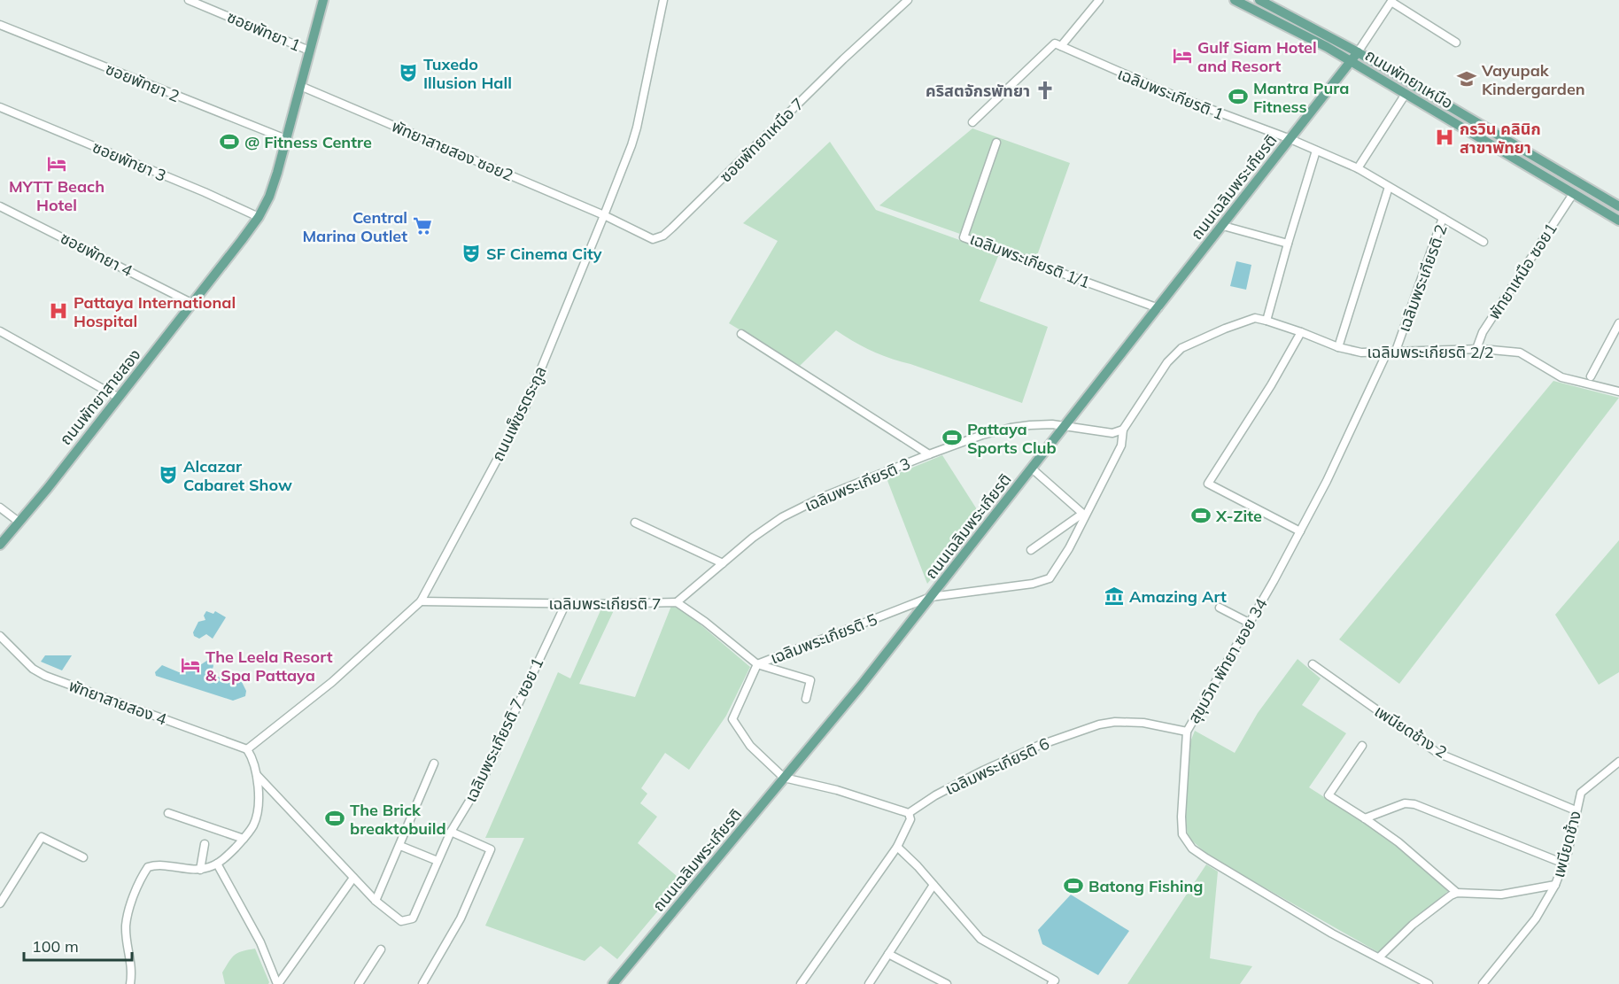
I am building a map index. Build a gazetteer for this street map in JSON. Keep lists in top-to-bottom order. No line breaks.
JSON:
{"streets":{"main road":["ถนนพัทยาเหนือ","ถนนเฉลิมพระเกียรติ","ถนนพัทยาสายสอง"],"street":["ซอยพัทยา 1","ซอยพัทยา 2","เฉลิมพระเกียรติ 1","ซอยพัทยาเหนือ 7","พัทยาสายสอง ซอย2","ซอยพัทยา 3","ซอยพัทยา 4","เฉลิมพระเกียรติ 1/1","พัทยาเหนือ ซอย1","เฉลิมพระเกียรติ 2","เฉลิมพระเกียรติ 2/2","ถนนเพ็ชรตระกูล","เฉลิมพระเกียรติ 3","เฉลิมพระเกียรติ 7","เฉลิมพระเกียรติ 5","สุขุมวิท พัทยา ซอย 34","พัทยาสายสอง 4","เฉลิมพระเกียรติ 7 ซอย 1","เพนียดช้าง 2","เฉลิมพระเกียรติ 6","เพนียดช้าง"]},"crossings":[["ซอยพัทยา 1","ถนนพัทยาสายสอง"],["ถนนพัทยาเหนือ","ถนนเฉลิมพระเกียรติ"],["ถนนพัทยาเหนือ","พัทยาเหนือ ซอย1"],["ซอยพัทยา 2","ถนนพัทยาสายสอง"],["เฉลิมพระเกียรติ 1","ถนนเฉลิมพระเกียรติ"],["เฉลิมพระเกียรติ 1","เฉลิมพระเกียรติ 2"],["ซอยพัทยาเหนือ 7","พัทยาสายสอง ซอย2"],["ซอยพัทยาเหนือ 7","ถนนเพ็ชรตระกูล"],["พัทยาสายสอง ซอย2","ถนนพัทยาสายสอง"],["พัทยาสายสอง ซอย2","ถนนเพ็ชรตระกูล"],["ซอยพัทยา 3","ถนนพัทยาสายสอง"],["ถนนเฉลิมพระเกียรติ","เฉลิมพระเกียรติ 1/1"],["ถนนเฉลิมพระเกียรติ","เฉลิมพระเกียรติ 3"],["ถนนเฉลิมพระเกียรติ","เฉลิมพระเกียรติ 5"],["ซอยพัทยา 4","ถนนพัทยาสายสอง"],["พัทยาเหนือ ซอย1","เฉลิมพระเกียรติ 2/2"],["เฉลิมพระเกียรติ 2","เฉลิมพระเกียรติ 2/2"],["เฉลิมพระเกียรติ 2/2","เฉลิมพระเกียรติ 5"],["เฉลิมพระเกียรติ 2/2","สุขุมวิท พัทยา ซอย 34"],["ถนนเพ็ชรตระกูล","เฉลิมพระเกียรติ 7"],["ถนนเพ็ชรตระกูล","พัทยาสายสอง 4"],["เฉลิมพระเกียรติ 3","เฉลิมพระเกียรติ 7"],["เฉลิมพระเกียรติ 7","เฉลิมพระเกียรติ 5"],["เฉลิมพระเกียรติ 7","เฉลิมพระเกียรติ 7 ซอย 1"],["สุขุมวิท พัทยา ซอย 34","เฉลิมพระเกียรติ 6"],["เพนียดช้าง 2","เพนียดช้าง"]],"places":{"hotel":["Gulf Siam Hotel and Resort","MYTT Beach Hotel","The Leela Resort & Spa Pattaya"],"theatre":["Tuxedo Illusion Hall","SF Cinema City","Alcazar Cabaret Show"],"school or university":["Vayupak Kindergarden"],"church":["คริสตจักรพัทยา"],"sports":["Mantra Pura Fitness","@ Fitness Centre","Pattaya Sports Club","X-Zite","The Brick breaktobuild","Batong Fishing"],"hospital":["กรวิน คลินิก สาขาพัทยา","Pattaya International Hospital"],"supermarket":["Central Marina Outlet"],"museum":["Amazing Art"]},"scale_bar":"100 m"}
